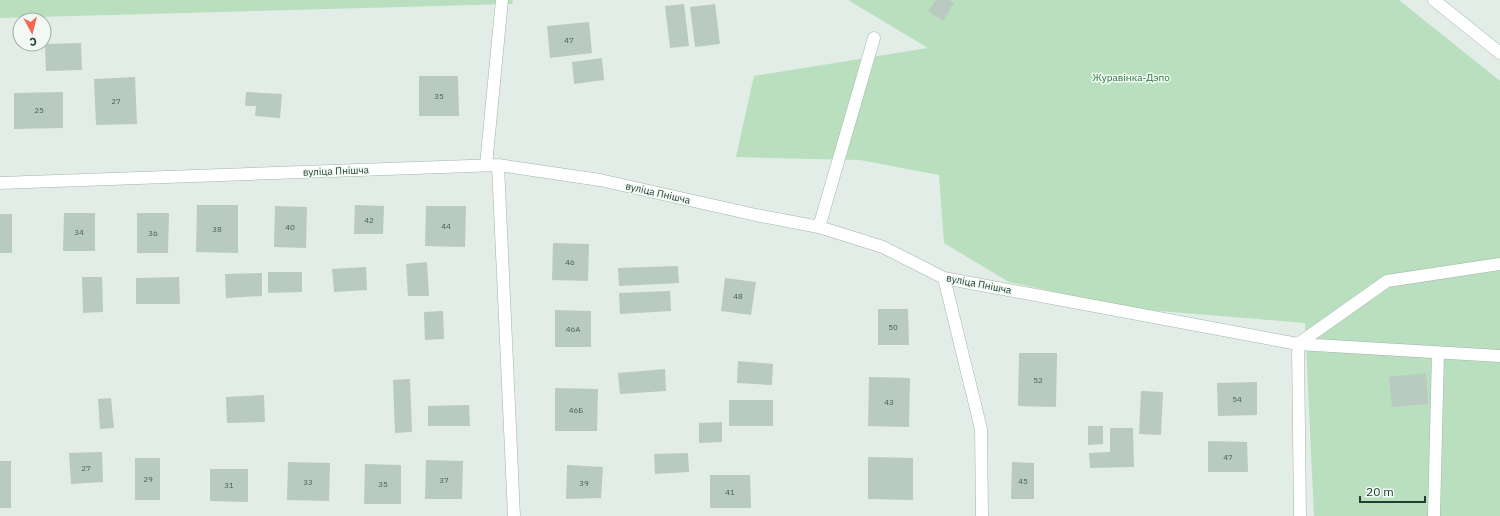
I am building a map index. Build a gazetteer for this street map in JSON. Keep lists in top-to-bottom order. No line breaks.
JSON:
{"streets":{"street":["вуліца Пнішча"]},"parks":["Журавінка-Дэпо"],"house_numbers":["47","35","27","25","42","44","40","38","34","36","46","48","50","46А","52","54","43","46Б","47","27","29","37","45","33","39","35","31","41"],"scale_bar":"20 m","north":"bottom"}
